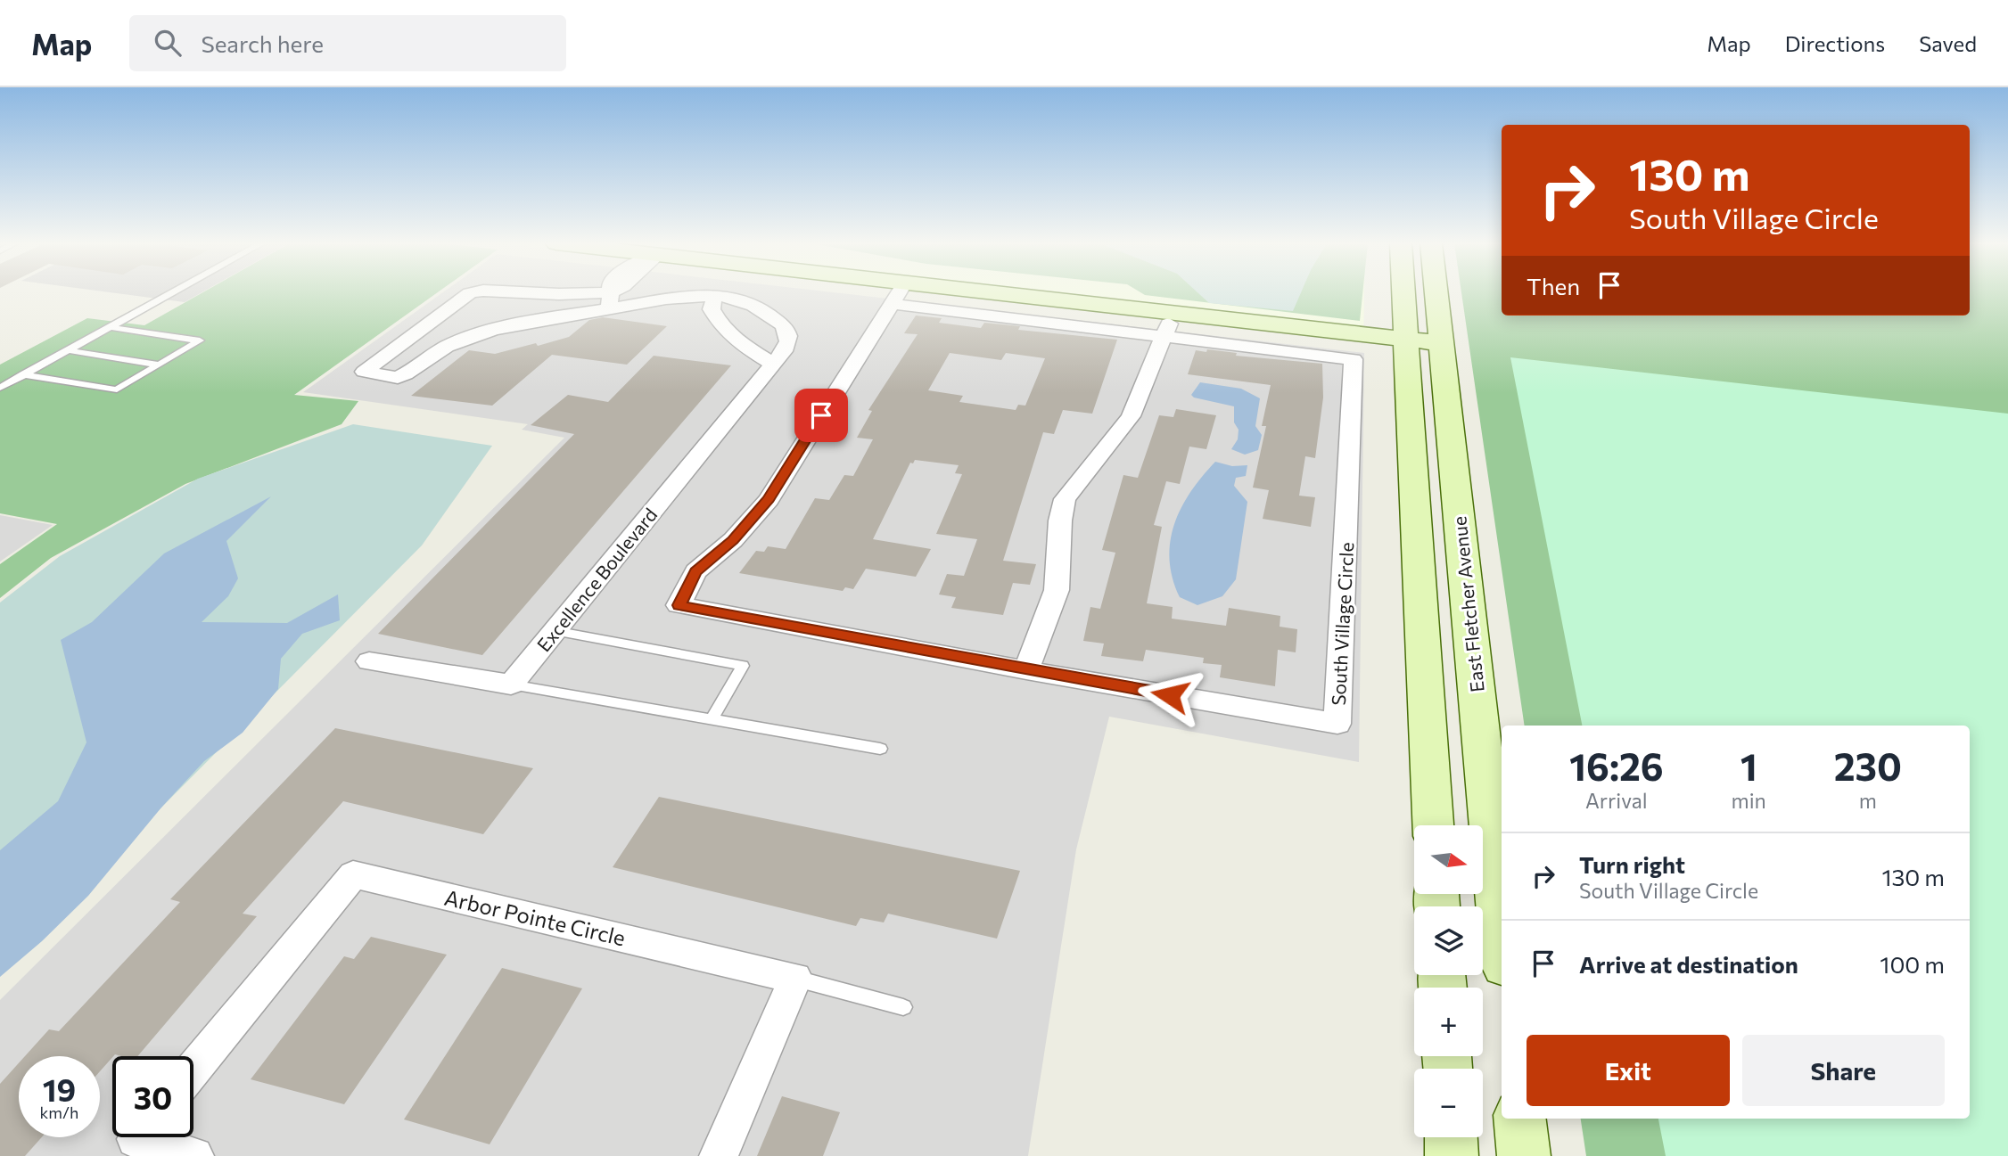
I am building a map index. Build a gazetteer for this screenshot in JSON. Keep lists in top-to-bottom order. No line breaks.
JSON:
{"streets":{"main road":["East Fletcher Avenue"],"street":["Excellence Boulevard","South Village Circle","Arbor Pointe Circle"]},"north":"right","page":{"header":"Map","search":"Search here","nav":["Map","Directions","Saved"],"turn":["130 m","South Village Circle"],"then":"Then","eta":["16:26","Arrival","1","min","230","m"],"map_buttons":["+","−"],"list":[{"name":"Turn right","note":"South Village Circle","value":"130 m"},{"name":"Arrive at destination","value":"100 m"}],"buttons":["Exit","Share"],"speed":"19 km/h","limit":"30"}}
